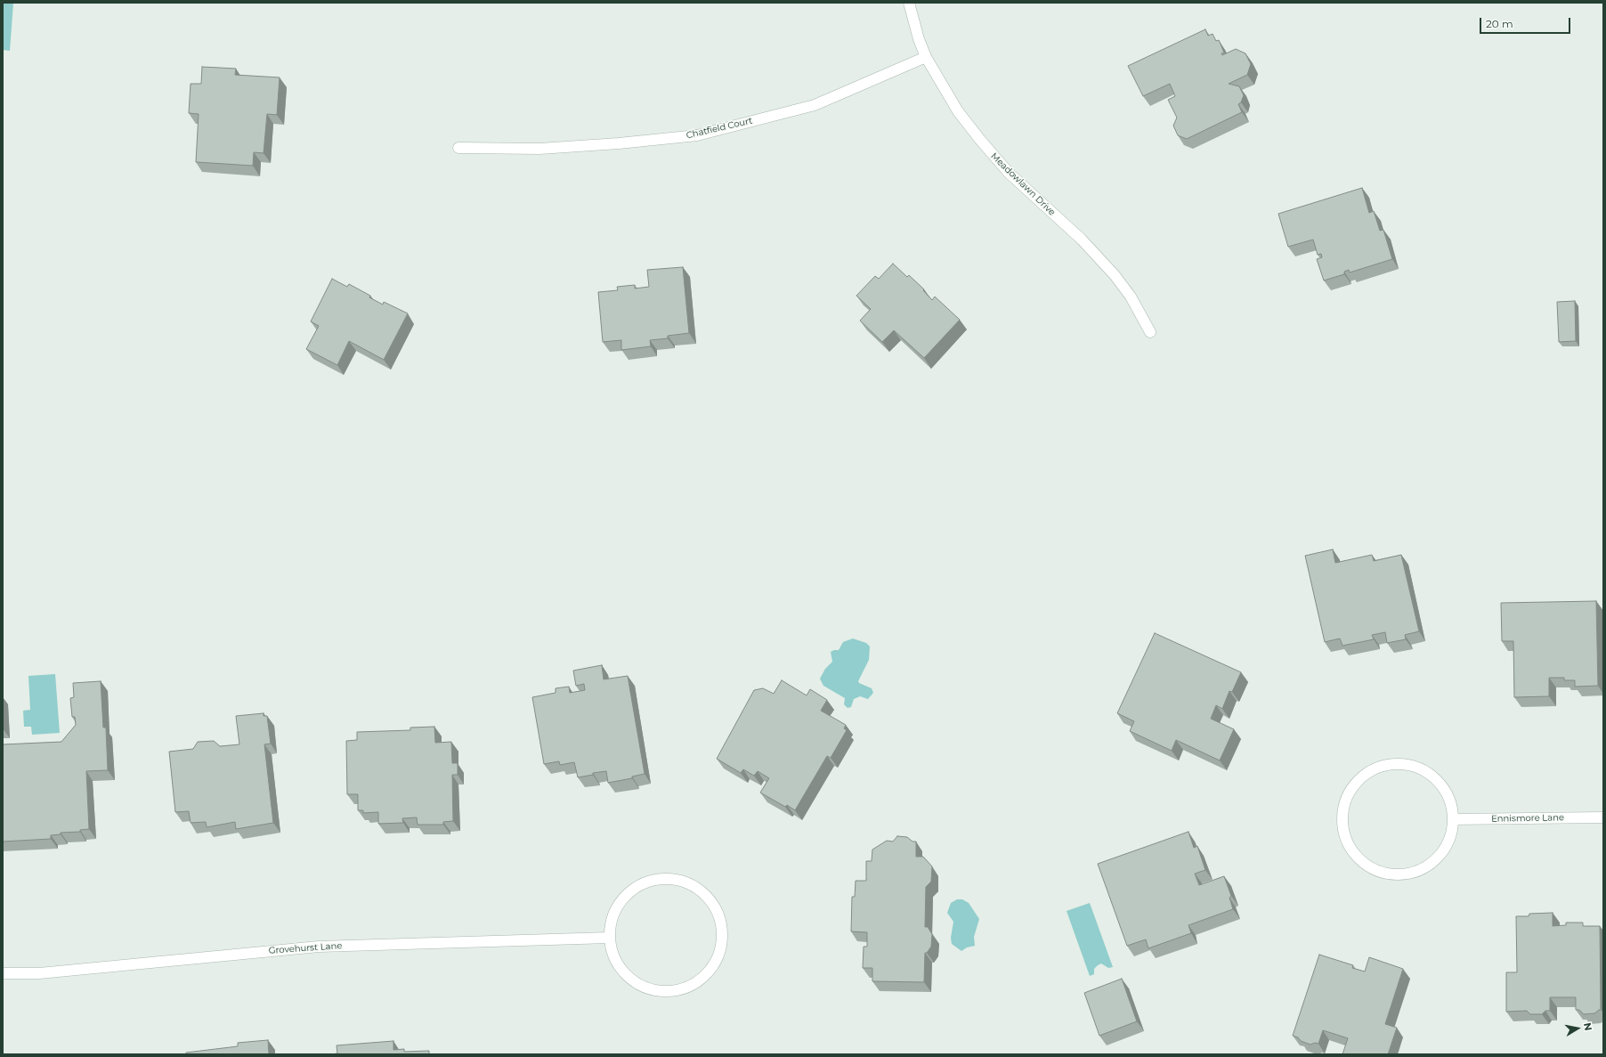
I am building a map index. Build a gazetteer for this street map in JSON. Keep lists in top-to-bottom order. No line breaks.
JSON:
{"streets":{"street":["Chatfield Court","Meadowlawn Drive","Ennismore Lane","Grovehurst Lane"]},"crossings":[["Chatfield Court","Meadowlawn Drive"]],"scale_bar":"20 m","north":"right"}
